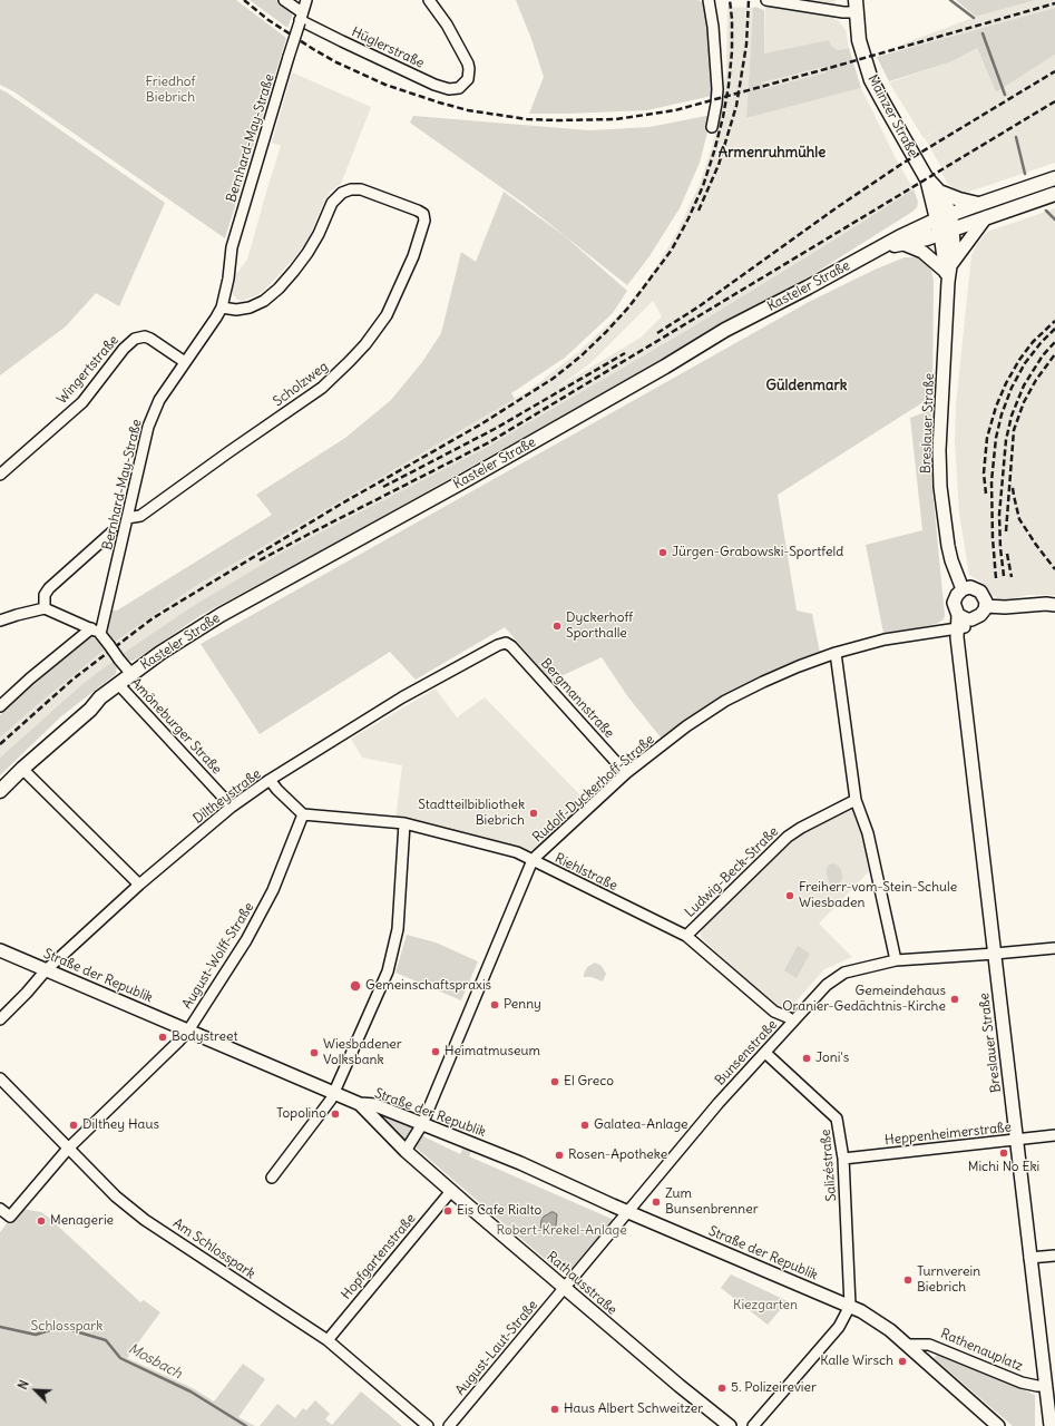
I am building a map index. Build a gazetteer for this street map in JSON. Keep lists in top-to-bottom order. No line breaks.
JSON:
{"streets":{"main road":["Mainzer Straße","Kasteler Straße"],"street":["Hüglerstraße","Bernhard-May-Straße","Wingertstraße","Scholzweg","Breslauer Straße","Bergmannstraße","Amöneburger Straße","Rudolf-Dyckerhoff-Straße","Diltheystraße","Riehlstraße","Ludwig-Beck-Straße","August-Wolff-Straße","Straße der Republik","Bunsenstraße","Heppenheimerstraße","Salizéstraße","Am Schlosspark","Hopfgartenstraße","Rathausstraße","August-Laut-Straße","Rathenauplatz"]},"crossings":[["Hüglerstraße","Bernhard-May-Straße"],["Mainzer Straße","Kasteler Straße"],["Mainzer Straße","Breslauer Straße"],["Bernhard-May-Straße","Wingertstraße"],["Bernhard-May-Straße","Scholzweg"],["Kasteler Straße","Breslauer Straße"],["Kasteler Straße","Amöneburger Straße"],["Breslauer Straße","Rudolf-Dyckerhoff-Straße"],["Breslauer Straße","Bunsenstraße"],["Breslauer Straße","Heppenheimerstraße"],["Breslauer Straße","Rathenauplatz"],["Bergmannstraße","Rudolf-Dyckerhoff-Straße"],["Bergmannstraße","Diltheystraße"],["Amöneburger Straße","Diltheystraße"],["Rudolf-Dyckerhoff-Straße","Riehlstraße"],["Rudolf-Dyckerhoff-Straße","Straße der Republik"],["Rudolf-Dyckerhoff-Straße","Rathausstraße"],["Diltheystraße","Straße der Republik"],["Riehlstraße","Ludwig-Beck-Straße"],["Riehlstraße","August-Wolff-Straße"],["Riehlstraße","Bunsenstraße"],["August-Wolff-Straße","Straße der Republik"],["August-Wolff-Straße","Am Schlosspark"],["Straße der Republik","Bunsenstraße"],["Straße der Republik","Salizéstraße"],["Straße der Republik","Rathausstraße"],["Bunsenstraße","Salizéstraße"],["Heppenheimerstraße","Salizéstraße"],["Am Schlosspark","Hopfgartenstraße"],["Hopfgartenstraße","Rathausstraße"],["Rathausstraße","August-Laut-Straße"]],"districts":["Armenruhmühle","Güldenmark"],"water":["Mosbach"],"parks":["Friedhof Biebrich","Robert-Krekel-Anlage","Kiezgarten","Schlosspark"],"places":["Jürgen-Grabowski-Sportfeld","Dyckerhoff Sporthalle","Stadtteilbibliothek Biebrich","Freiherr-vom-Stein-Schule Wiesbaden","Gemeinschaftspraxis","Gemeindehaus Oranier-Gedächtnis-Kirche","Penny","Bodystreet","Heimatmuseum","Wiesbadener Volksbank","Joni's","El Greco","Topolino","Dilthey Haus","Galatea-Anlage","Michi No Eki","Rosen-Apotheke","Zum Bunsenbrenner","Eis Cafe Rialto","Menagerie","Turnverein Biebrich","Kalle Wirsch","5. Polizeirevier","Haus Albert Schweitzer"],"north":"top left"}
